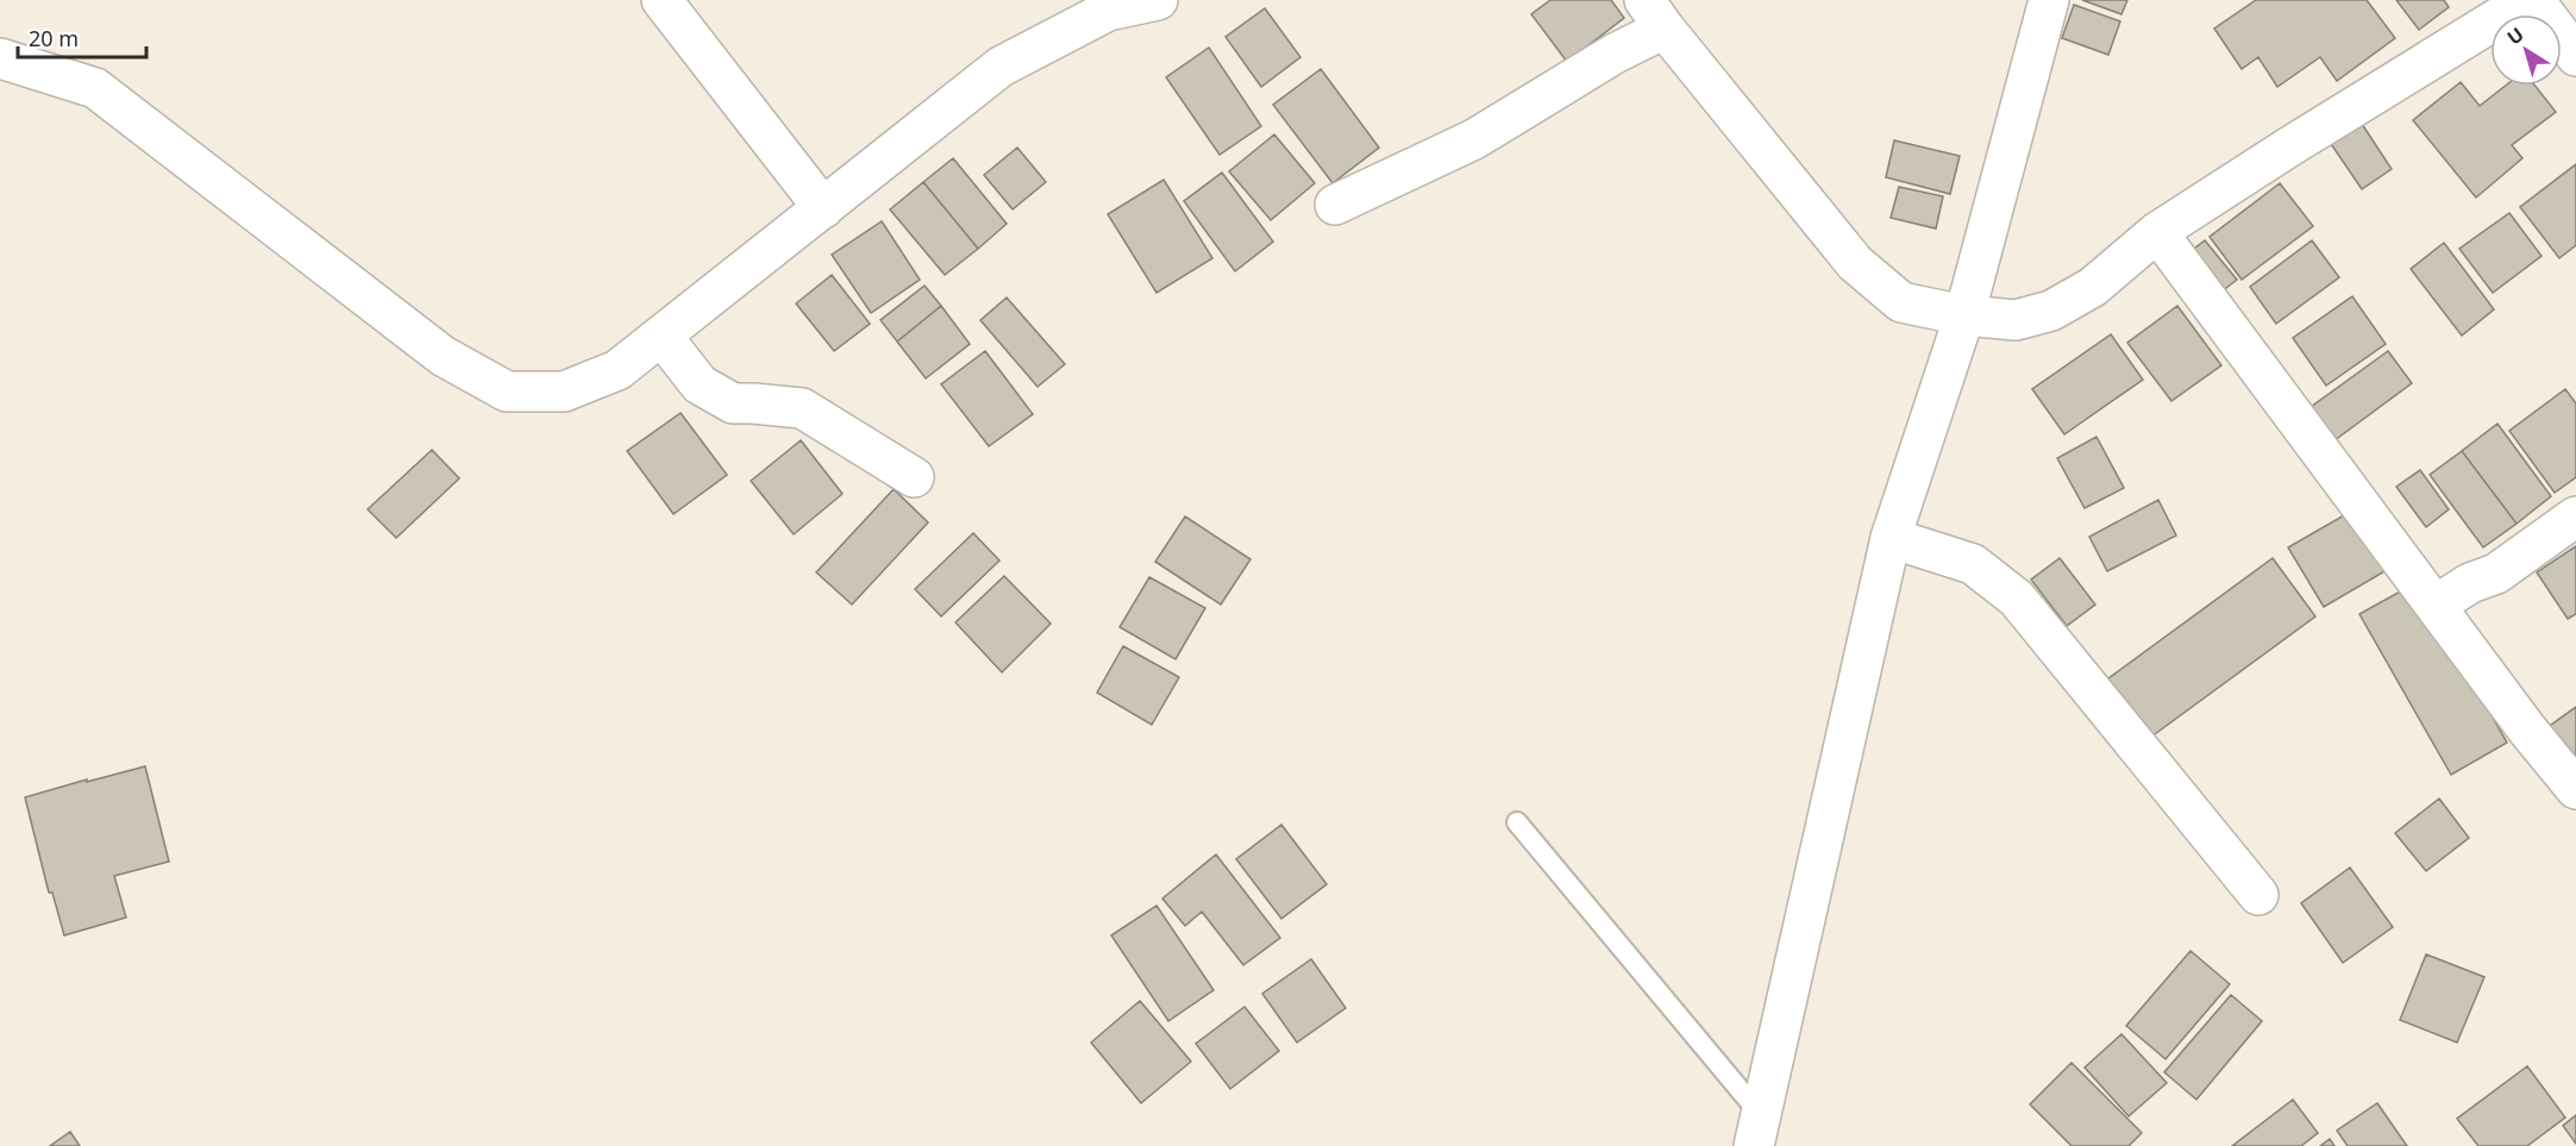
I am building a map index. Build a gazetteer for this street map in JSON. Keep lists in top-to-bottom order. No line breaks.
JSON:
{"scale_bar":"20 m","north":"top left"}
